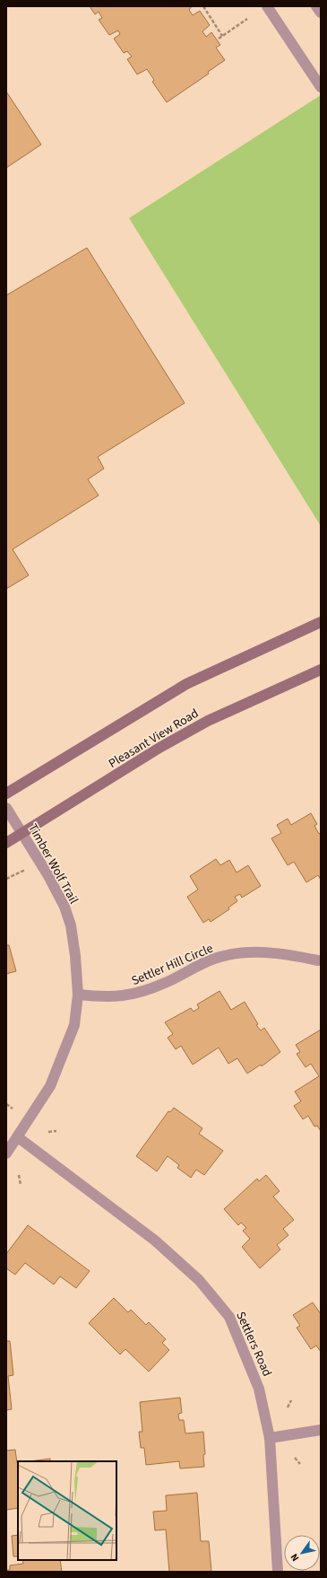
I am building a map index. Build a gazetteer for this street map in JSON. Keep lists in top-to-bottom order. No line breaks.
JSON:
{"streets":{"main road":["Pleasant View Road"],"street":["Timber Wolf Trail","Settler Hill Circle","Settlers Road"]},"crossings":[["Pleasant View Road","Timber Wolf Trail"],["Timber Wolf Trail","Settler Hill Circle"],["Timber Wolf Trail","Settlers Road"]],"north":"bottom left"}
